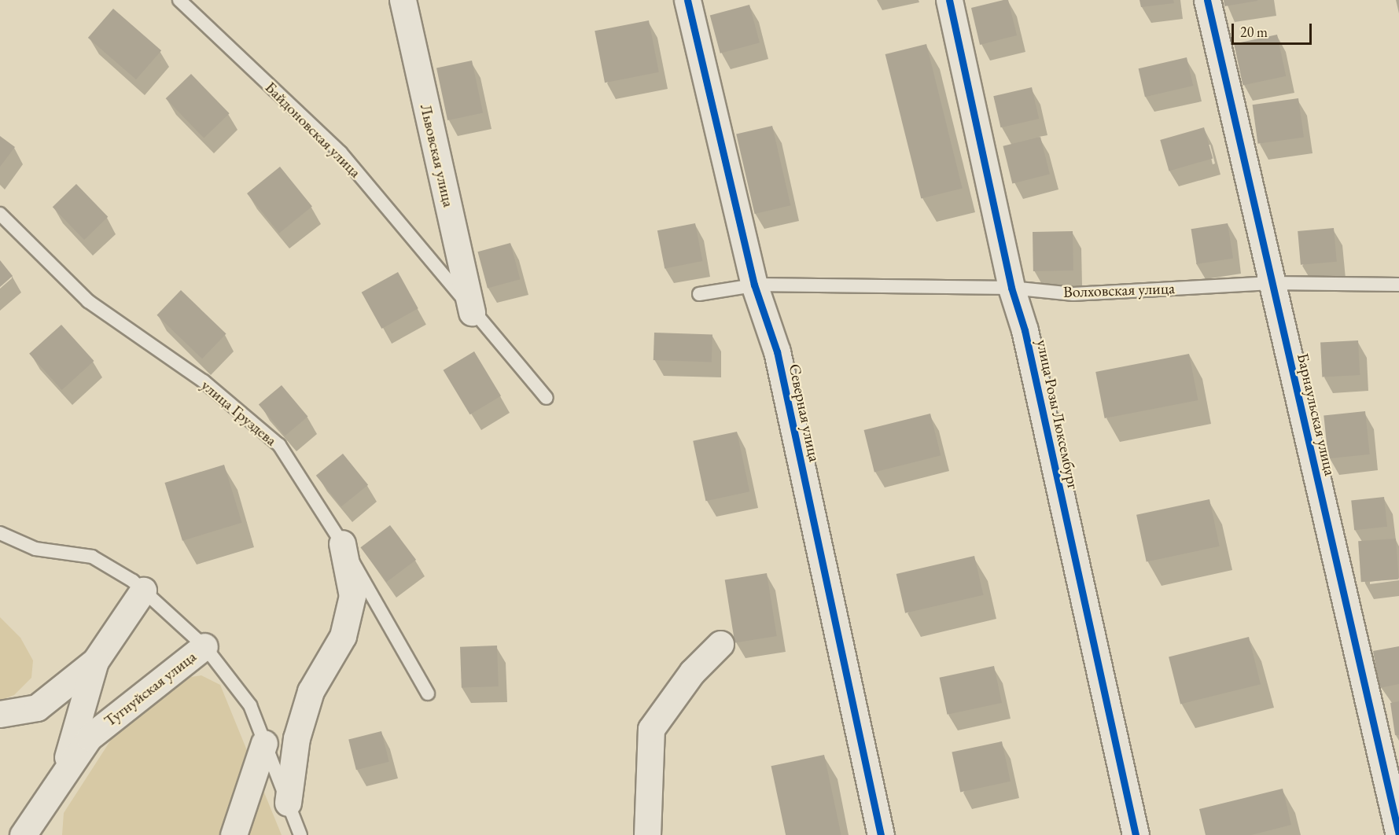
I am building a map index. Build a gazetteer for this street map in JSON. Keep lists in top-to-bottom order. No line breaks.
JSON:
{"streets":{"street":["Львовская улица","Северная улица","улица Розы Люксембург","Барнаульская улица","Тугнуйская улица"],"lane":["Байдоновская улица","Волховская улица","улица Груздева"]},"crossings":[["Байдоновская улица","Львовская улица"],["Волховская улица","Северная улица"],["Волховская улица","улица Розы Люксембург"],["Волховская улица","Барнаульская улица"]],"scale_bar":"20 m"}
